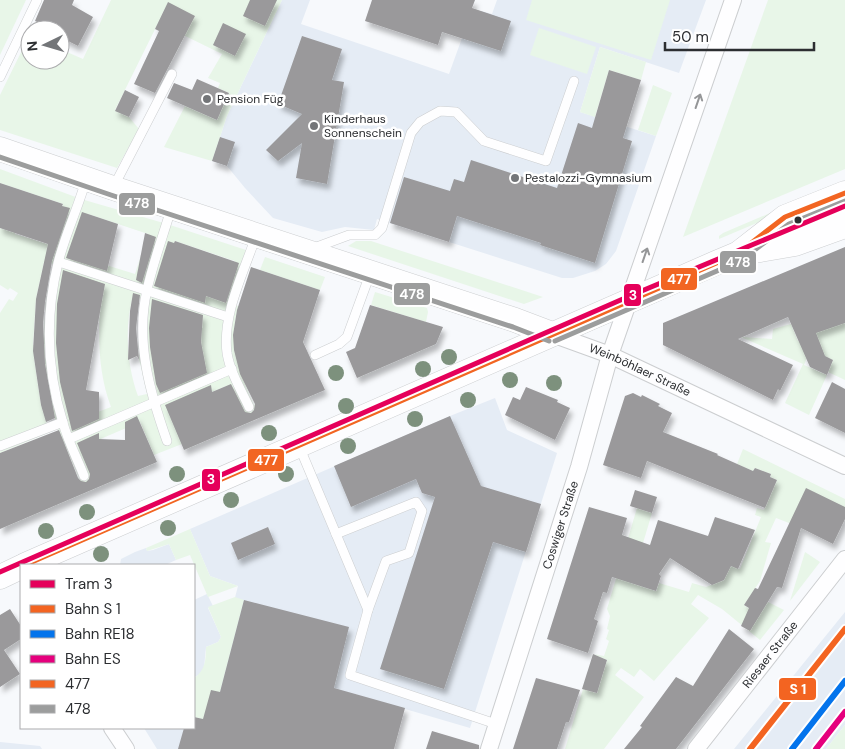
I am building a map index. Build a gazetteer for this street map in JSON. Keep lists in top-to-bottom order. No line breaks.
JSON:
{"streets":{"main road":["Weinböhlaer Straße"],"street":["Coswiger Straße","Riesaer Straße"]},"crossings":[["Weinböhlaer Straße","Coswiger Straße"]],"one_way":["Coswiger Straße"],"places":["Pension Füg","Kinderhaus Sonnenschein","Pestalozzi-Gymnasium"],"lines":["transit line 478","transit line 477","tram line 3","rail line RE18","rail line ES"],"legend":["Tram 3","Bahn S 1","Bahn RE18","Bahn ES","477","478"],"scale_bar":"50 m","north":"left"}
